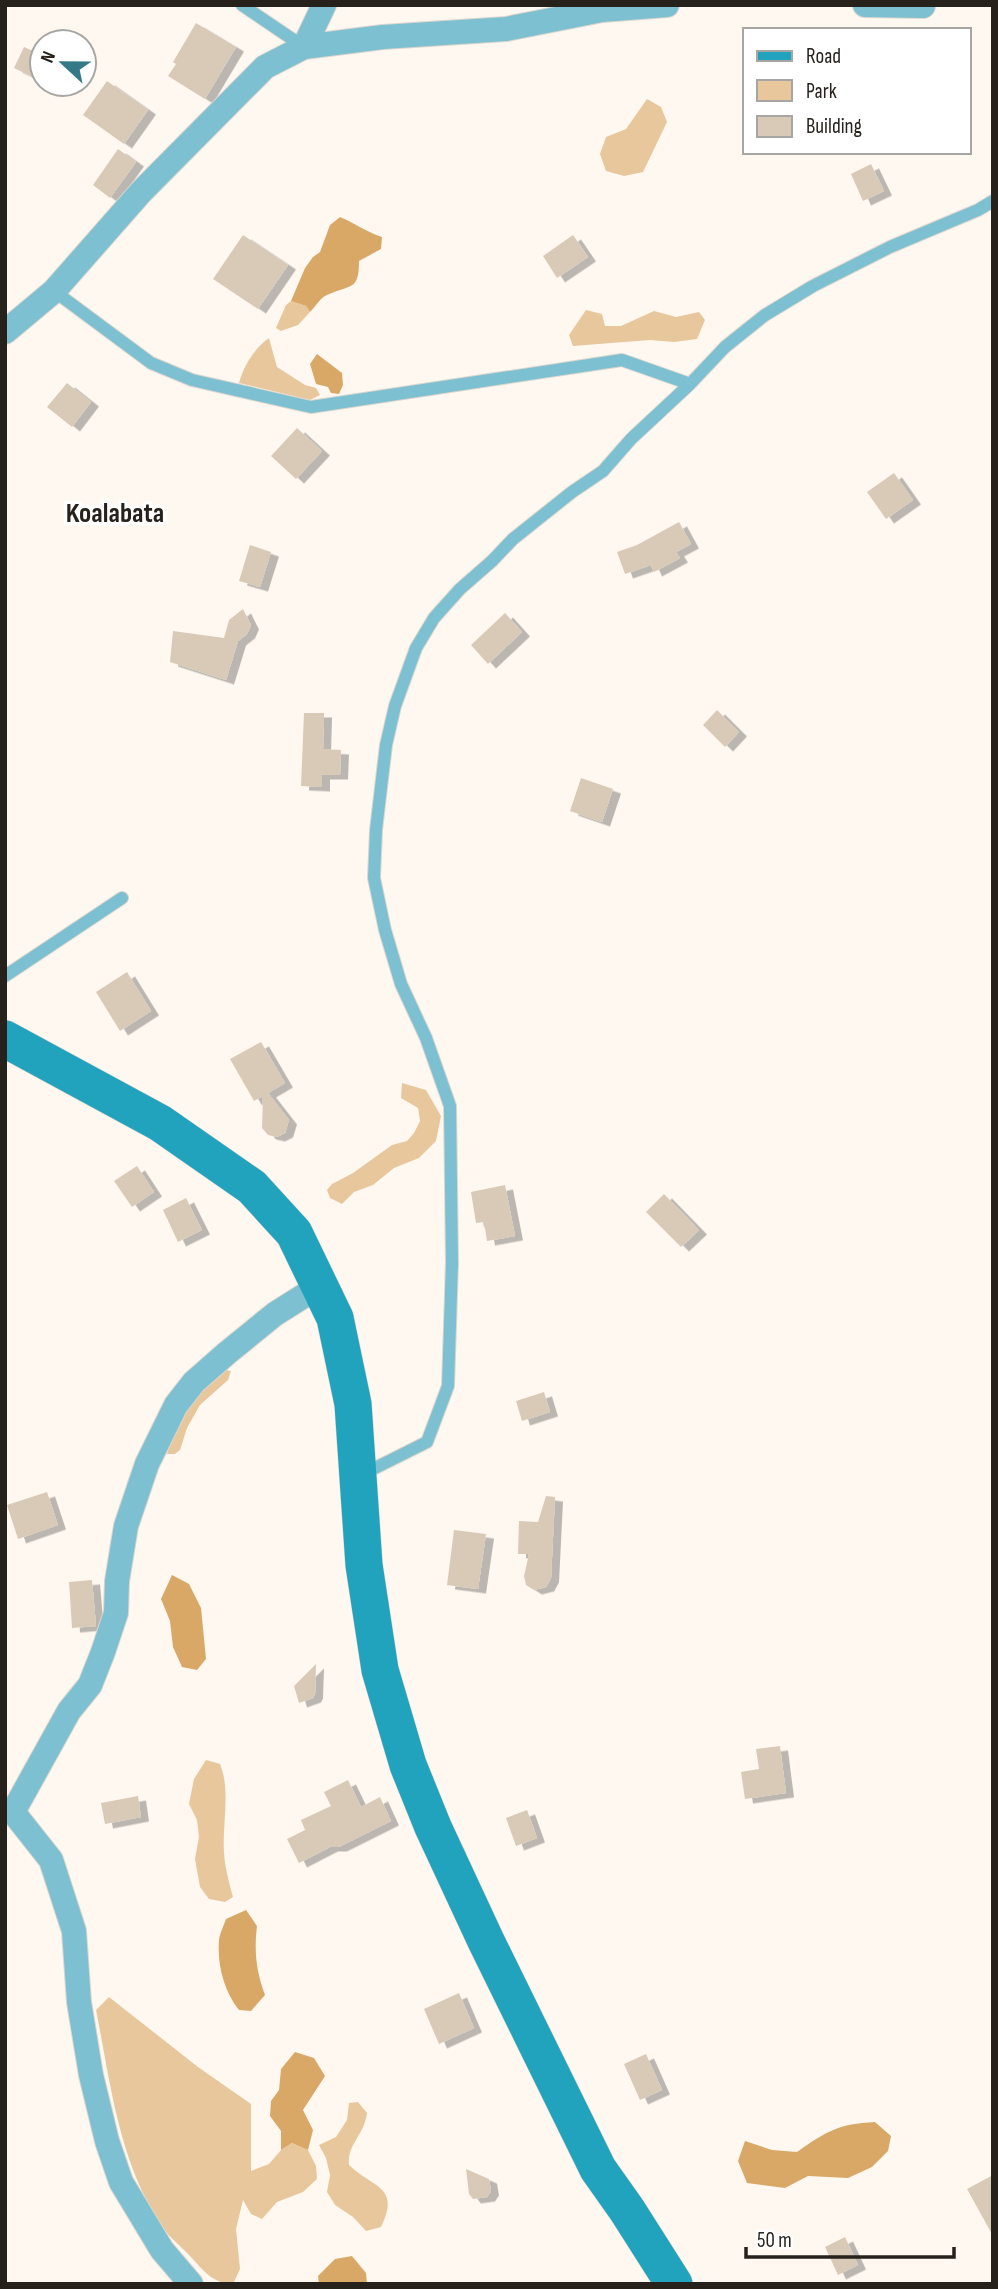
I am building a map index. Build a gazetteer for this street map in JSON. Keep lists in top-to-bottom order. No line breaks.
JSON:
{"districts":["Koalabata"],"legend":["Road","Park","Building"],"scale_bar":"50 m","north":"left"}
